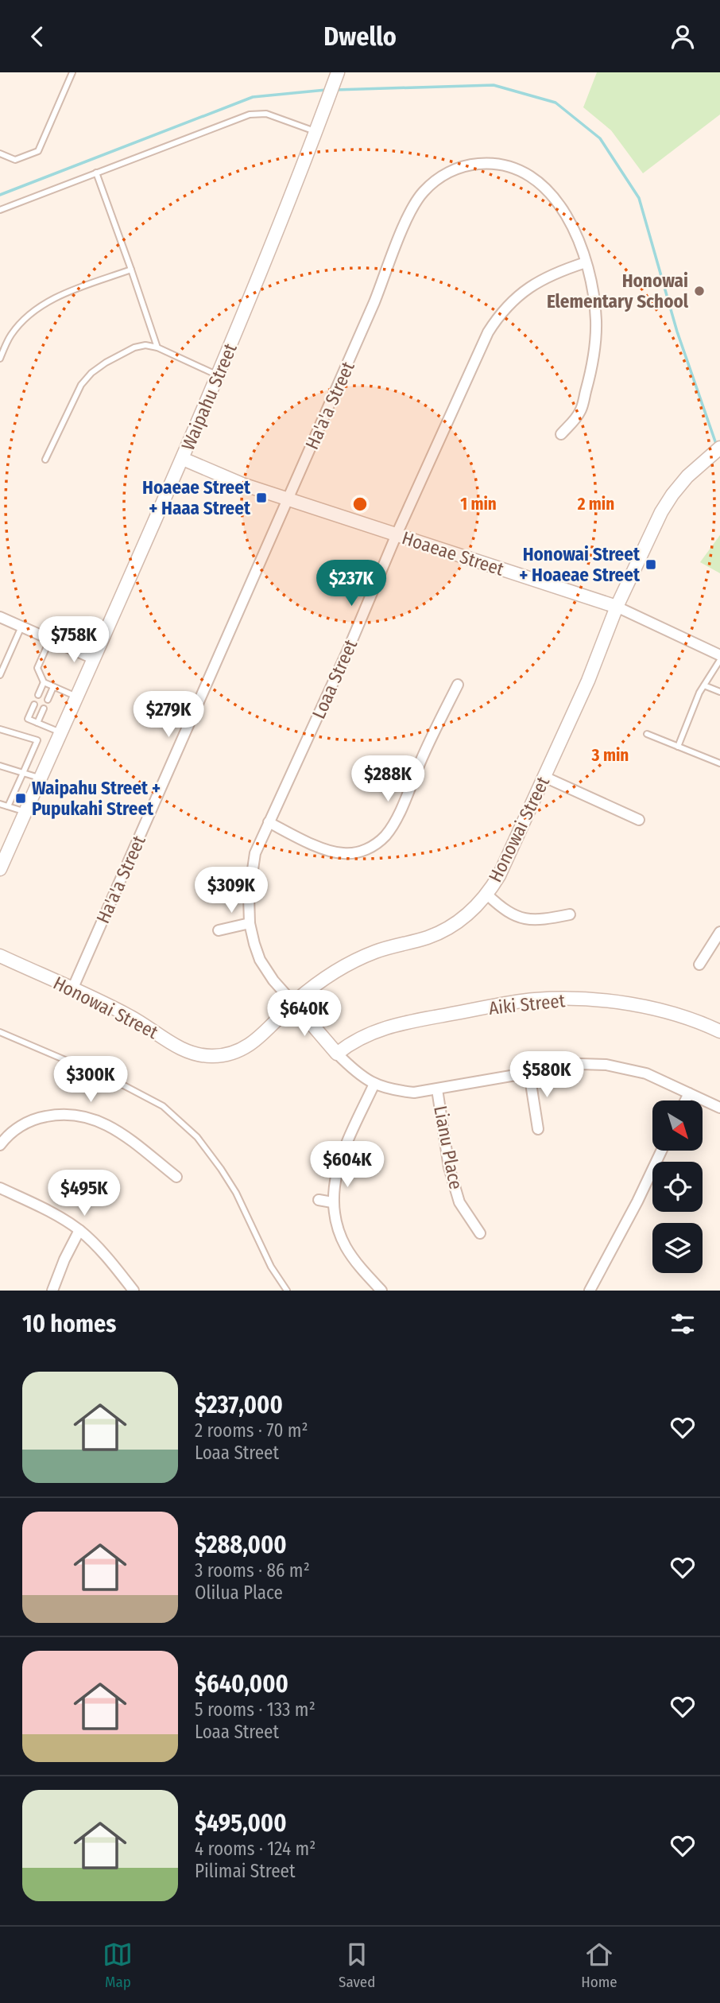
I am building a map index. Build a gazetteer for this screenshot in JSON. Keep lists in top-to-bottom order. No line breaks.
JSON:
{"streets":{"street":["Waipahu Street","Ha'a'a Street","Hoaeae Street","Loaa Street","Honowai Street","Aiki Street","Lianu Place"]},"crossings":[["Waipahu Street","Hoaeae Street"],["Ha'a'a Street","Hoaeae Street"],["Ha'a'a Street","Loaa Street"],["Ha'a'a Street","Honowai Street"],["Hoaeae Street","Loaa Street"],["Hoaeae Street","Honowai Street"],["Loaa Street","Honowai Street"],["Loaa Street","Aiki Street"],["Loaa Street","Lianu Place"]],"places":{"other":["Honowai Elementary School"],"transit":["Hoaeae Street + Haaa Street","Honowai Street + Hoaeae Street","Waipahu Street + Pupukahi Street"]},"north":"bottom right","page":{"header":"Dwello","price":["$237K","$758K","$279K","$288K","$309K","$640K","$580K","$300K","$604K","$495K"],"heading":"10 homes","list":[{"name":"$237,000","note":"2 rooms · 70 m² · Loaa Street"},{"name":"$288,000","note":"3 rooms · 86 m² · Olilua Place"},{"name":"$640,000","note":"5 rooms · 133 m² · Loaa Street"},{"name":"$495,000","note":"4 rooms · 124 m² · Pilimai Street"}],"tabs":["Map","Saved","Home"]},"rings":["1 min","2 min","3 min"]}
